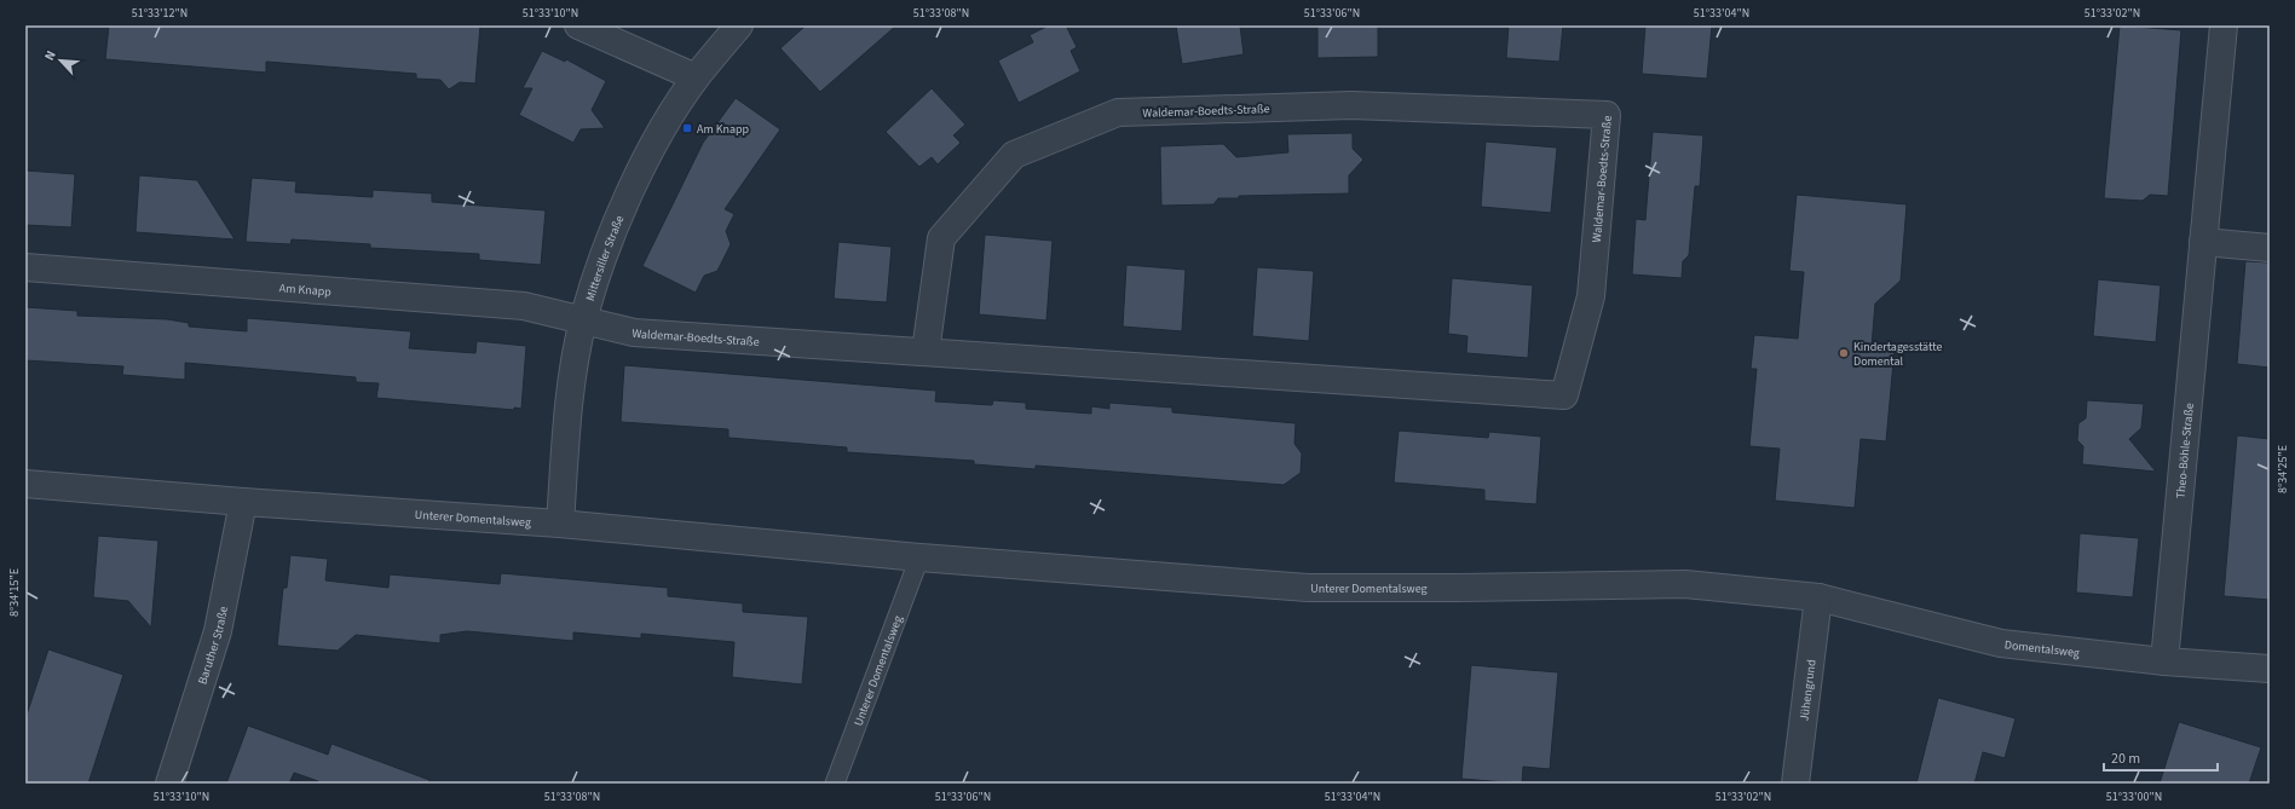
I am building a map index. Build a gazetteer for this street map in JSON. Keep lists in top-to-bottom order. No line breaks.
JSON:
{"streets":{"street":["Waldemar-Boedts-Straße","Mittersiller Straße","Am Knapp","Theo-Böhle-Straße","Unterer Domentalsweg","Baruther Straße","Domentalsweg","Jühengrund"]},"crossings":[["Waldemar-Boedts-Straße","Mittersiller Straße"],["Waldemar-Boedts-Straße","Am Knapp"],["Mittersiller Straße","Am Knapp"],["Mittersiller Straße","Unterer Domentalsweg"],["Theo-Böhle-Straße","Domentalsweg"],["Unterer Domentalsweg","Baruther Straße"],["Unterer Domentalsweg","Domentalsweg"],["Unterer Domentalsweg","Jühengrund"],["Domentalsweg","Jühengrund"]],"places":{"transit":["Am Knapp"],"other":["Kindertagesstätte Domental"]},"scale_bar":"20 m","north":"top left","coordinates":["51°33'12\"N","51°33'10\"N","51°33'08\"N","51°33'06\"N","51°33'04\"N","51°33'02\"N","8°34'25\"E","8°34'15\"E","51°33'00\"N"]}
